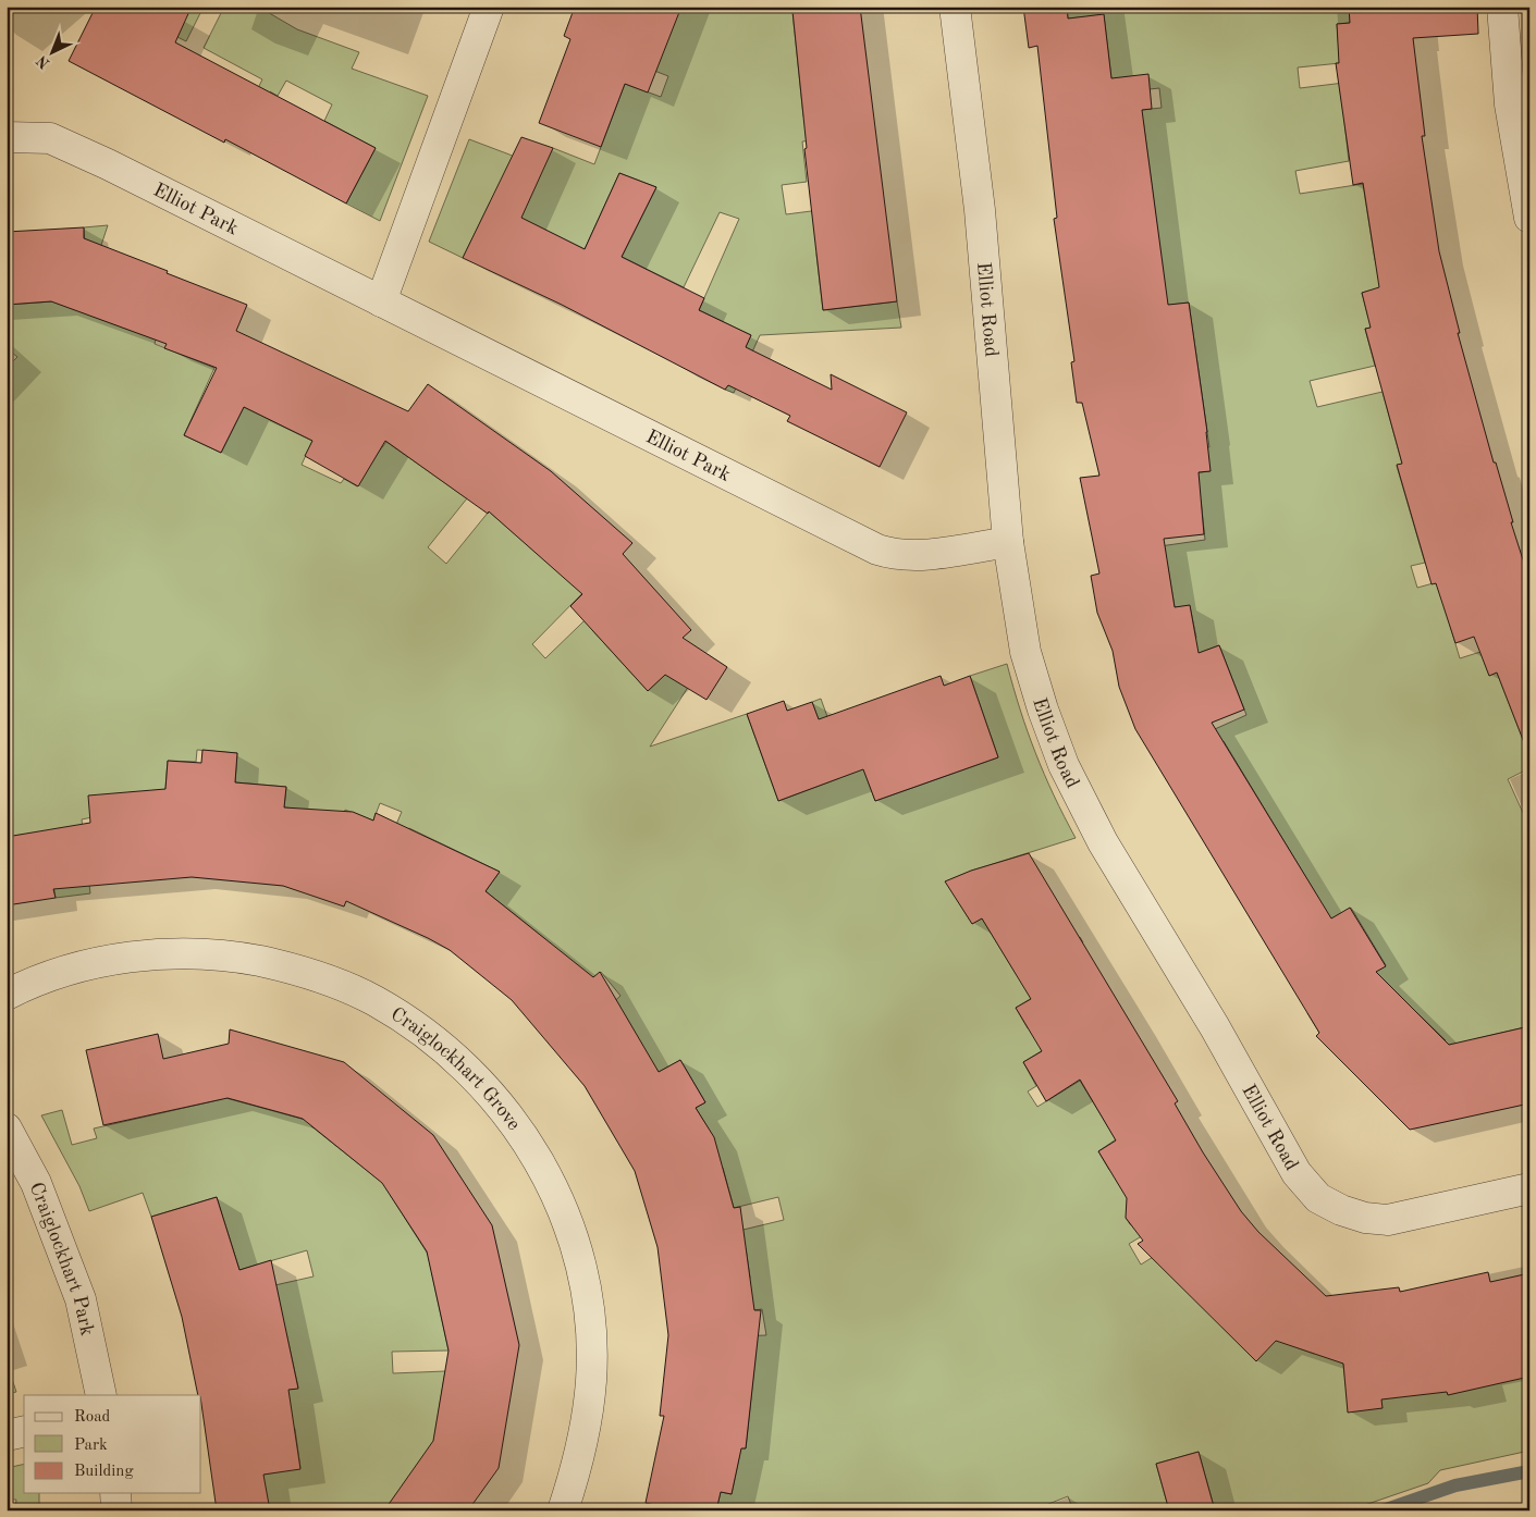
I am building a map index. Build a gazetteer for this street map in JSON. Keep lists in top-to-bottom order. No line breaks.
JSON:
{"streets":{"street":["Elliot Park","Elliot Road","Craiglockhart Grove","Craiglockhart Park"]},"crossings":[["Elliot Park","Elliot Road"]],"legend":["Road","Park","Building"],"north":"bottom left"}
